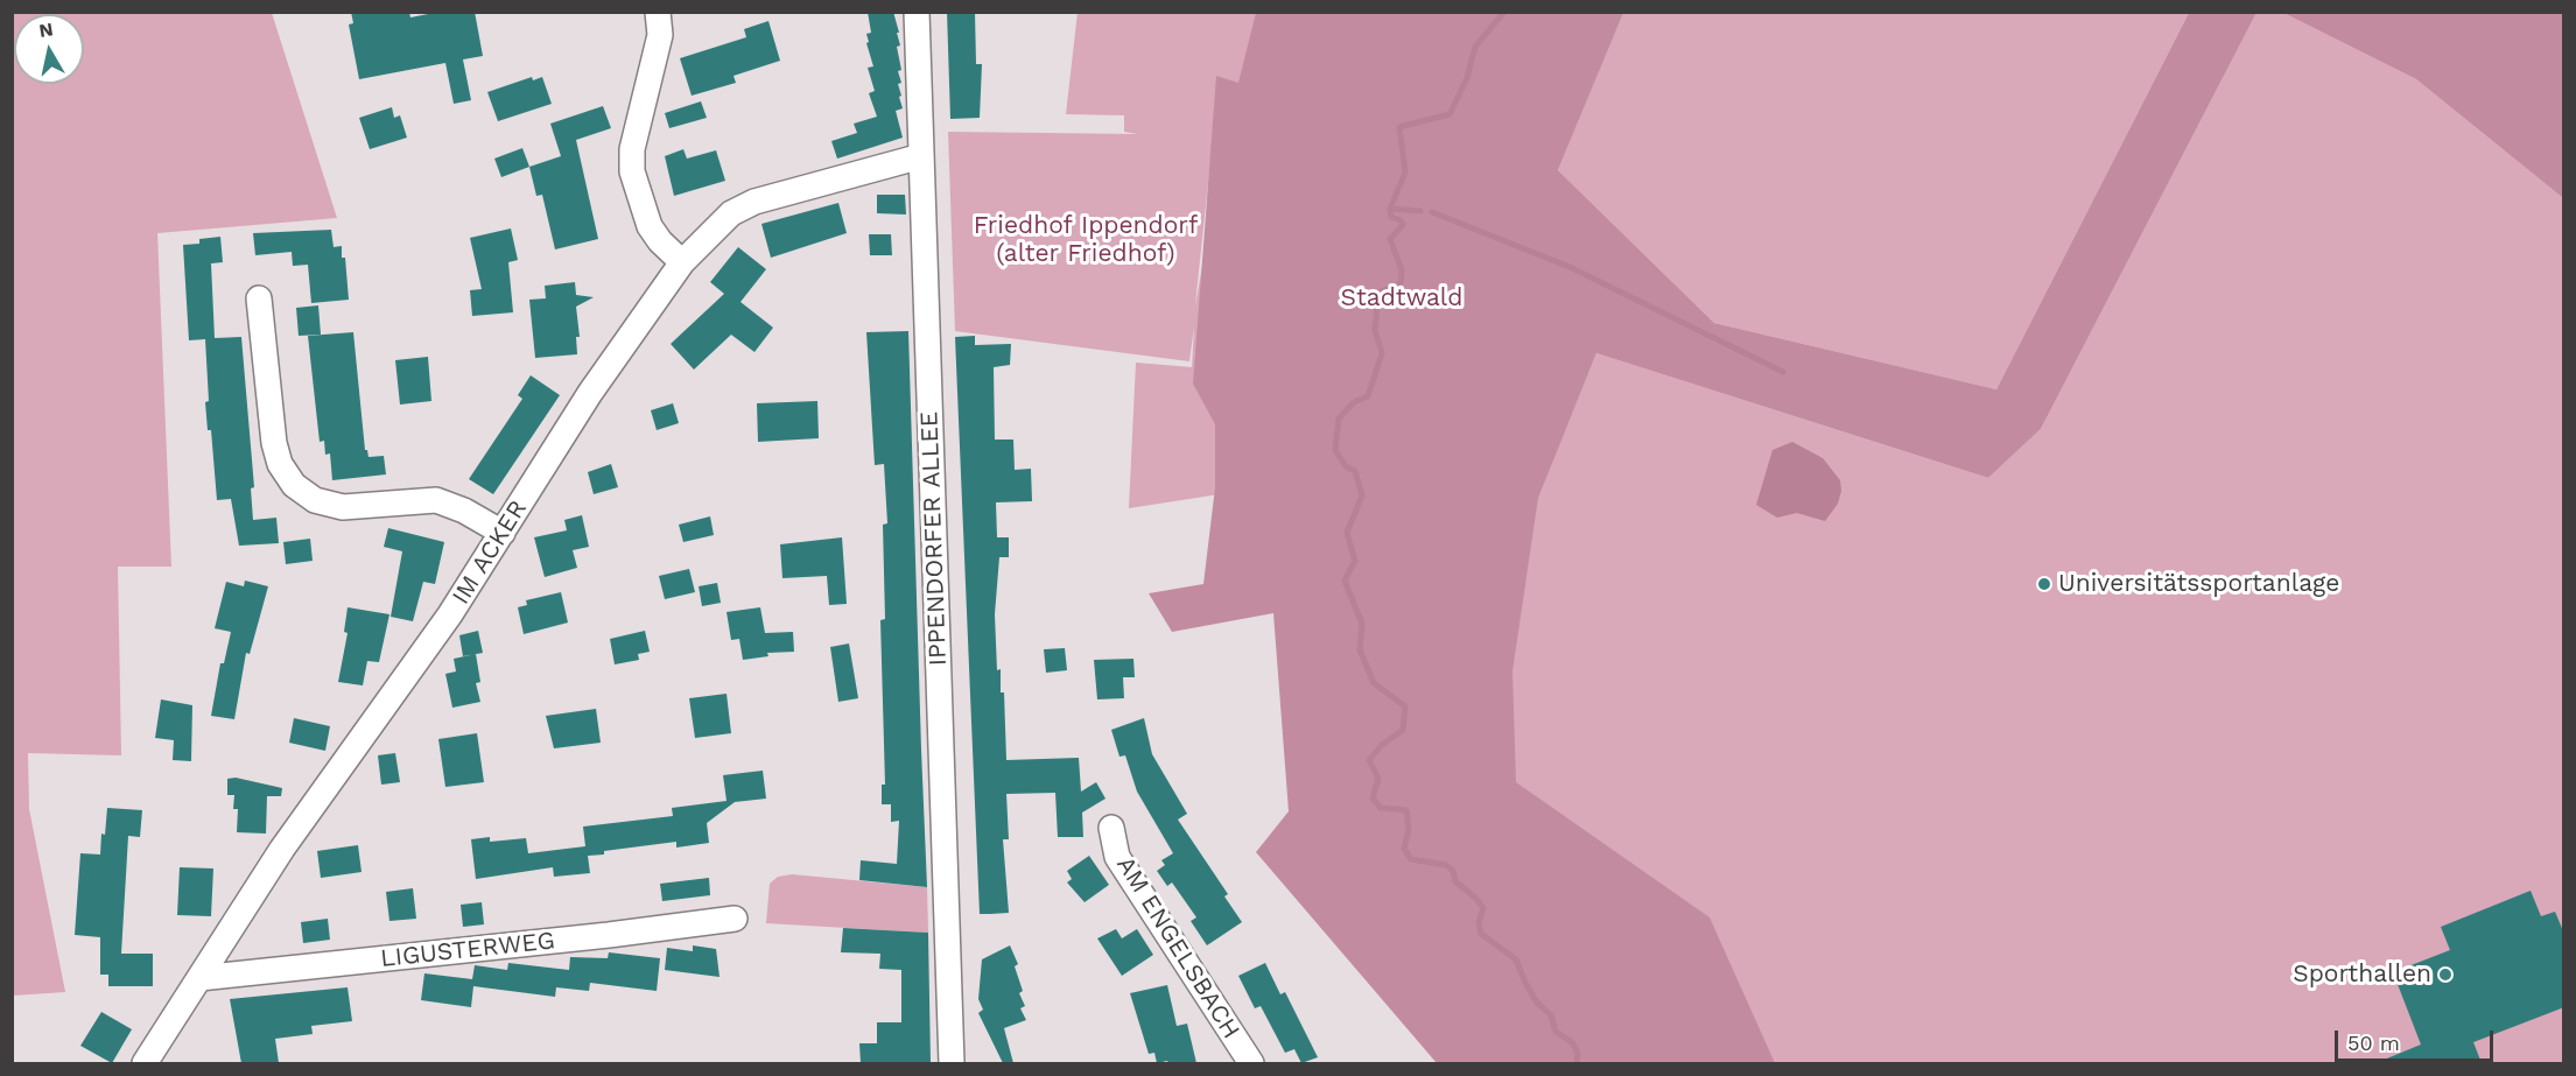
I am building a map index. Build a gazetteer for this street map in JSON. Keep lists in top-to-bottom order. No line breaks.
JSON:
{"streets":{"street":["IPPENDORFER ALLEE","IM ACKER","AM ENGELSBACH","LIGUSTERWEG"]},"crossings":[["IPPENDORFER ALLEE","IM ACKER"],["IM ACKER","LIGUSTERWEG"]],"parks":["Friedhof Ippendorf (alter Friedhof)","Stadtwald"],"places":["Universitätssportanlage","Sporthallen"],"scale_bar":"50 m","north":"top"}
